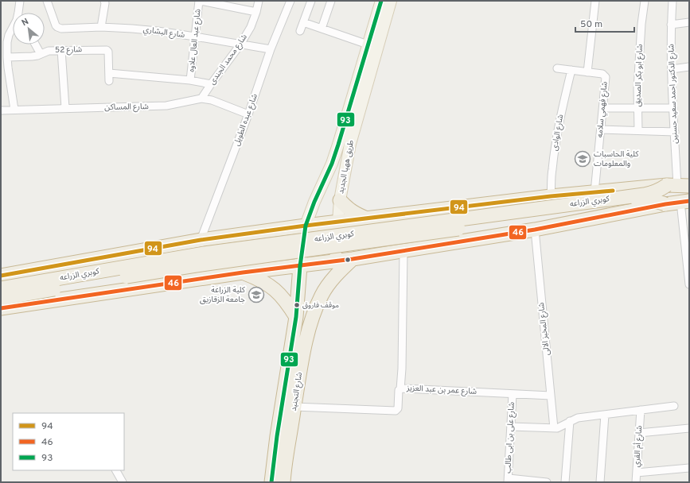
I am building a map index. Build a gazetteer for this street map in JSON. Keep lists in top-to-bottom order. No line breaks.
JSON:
{"streets":{"highway":["كوبري الزراعه","شارع التجنيد"],"main road":["طريق ههيا الجديد"],"street":["شارع البشاري","شارع عبد العال علاوه","شارع 52","شارع محمد الجندى","شارع ابو بكر الصديق","شارع الدكتور احمد سعيد حسنين","شارع المساكن","شارع فهمي سلامه","شارع عبده الطويل","شارع الوادى","شارع المخبز الالى","شارع عمر بن عبد العزيز","شارع على بن ابى طالب","شارع أم القري"]},"crossings":[["شارع البشاري","شارع عبد العال علاوه"],["شارع البشاري","شارع محمد الجندى"],["شارع البشاري","شارع عبده الطويل"],["شارع محمد الجندى","شارع المساكن"],["شارع الدكتور احمد سعيد حسنين","كوبري الزراعه"],["شارع المساكن","شارع عبده الطويل"],["شارع فهمي سلامه","شارع الوادى"],["طريق ههيا الجديد","شارع التجنيد"],["شارع المخبز الالى","شارع عمر بن عبد العزيز"],["شارع عمر بن عبد العزيز","شارع التجنيد"],["شارع عمر بن عبد العزيز","شارع على بن ابى طالب"]],"places":{"school or university":["كلية الحاسبات والمعلومات","كلية الزراعة جامعة الزقازيق"],"other":["موقف فاروق"]},"lines":["transit line 93","transit line 94","transit line 46"],"legend":["94","46","93"],"scale_bar":"50 m","north":"top left"}
